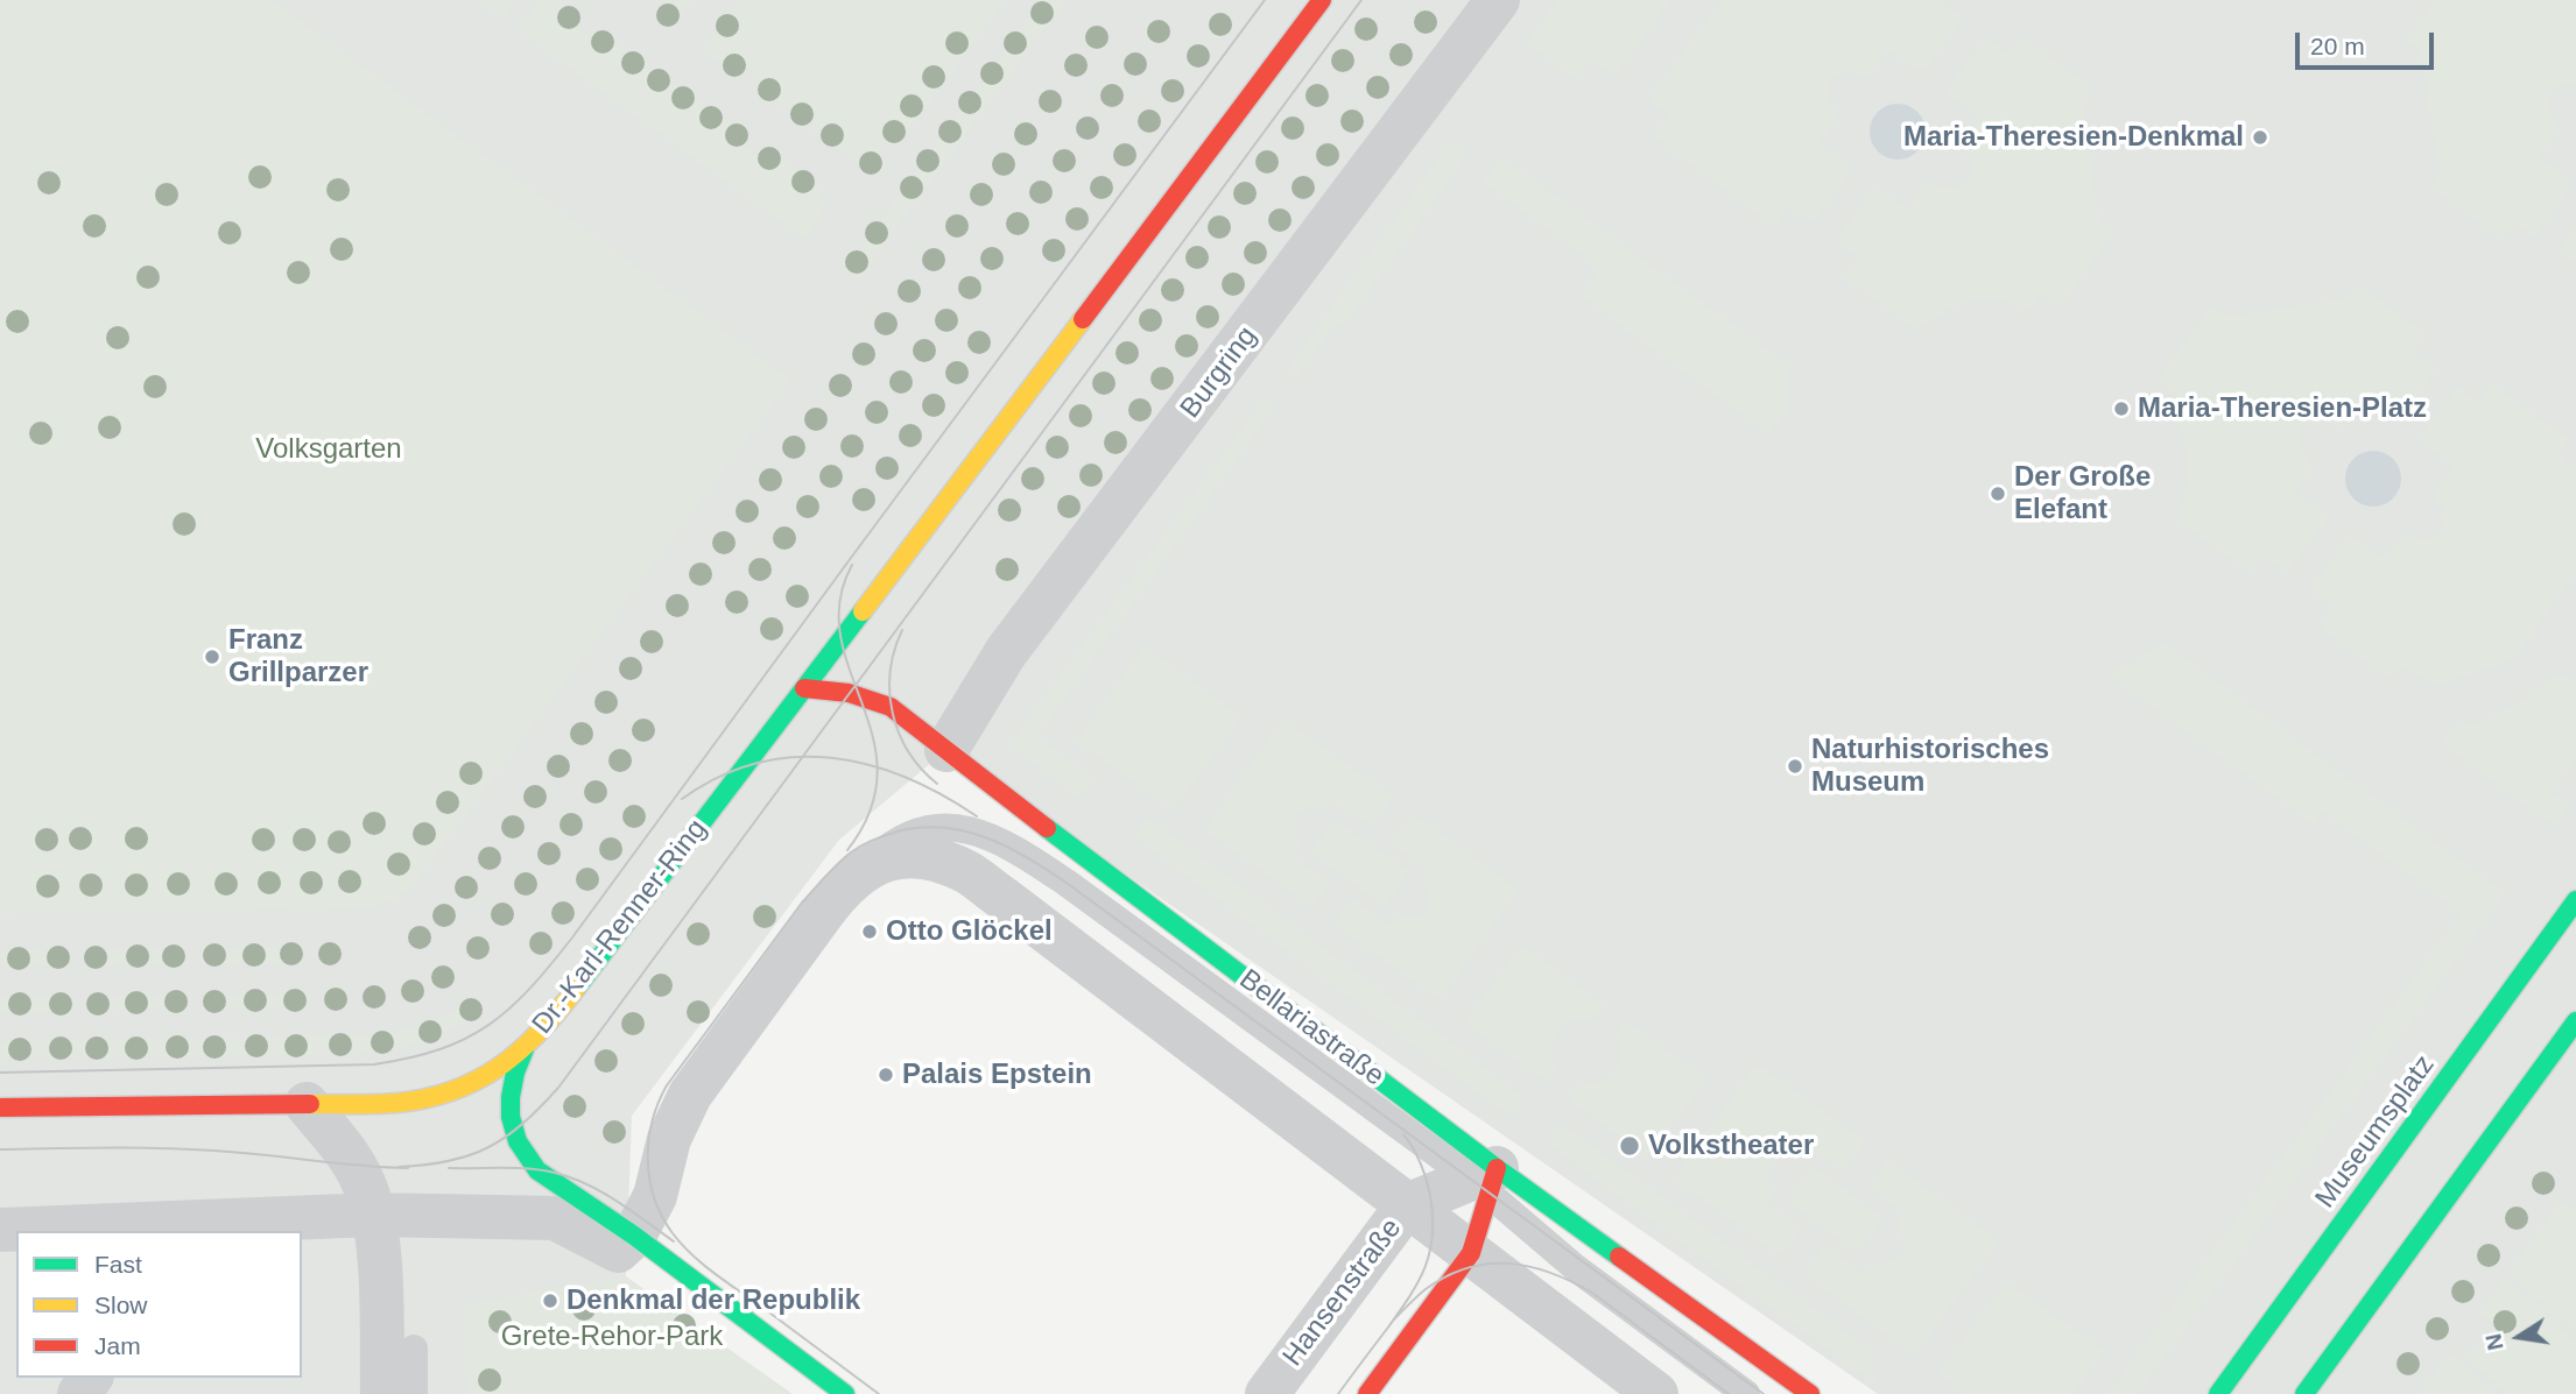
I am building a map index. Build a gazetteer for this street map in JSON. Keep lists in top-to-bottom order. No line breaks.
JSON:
{"streets":{"main road":["Dr.-Karl-Renner-Ring","Bellariastraße","Museumsplatz"],"street":["Burgring","Hansenstraße"]},"crossings":[["Burgring","Bellariastraße"],["Dr.-Karl-Renner-Ring","Bellariastraße"],["Bellariastraße","Hansenstraße"]],"parks":["Volksgarten","Grete-Rehor-Park"],"places":["Maria-Theresien-Denkmal","Maria-Theresien-Platz","Der Große Elefant","Franz Grillparzer","Naturhistorisches Museum","Otto Glöckel","Palais Epstein","Volkstheater","Denkmal der Republik"],"legend":["Fast","Slow","Jam"],"scale_bar":"20 m","north":"left"}
